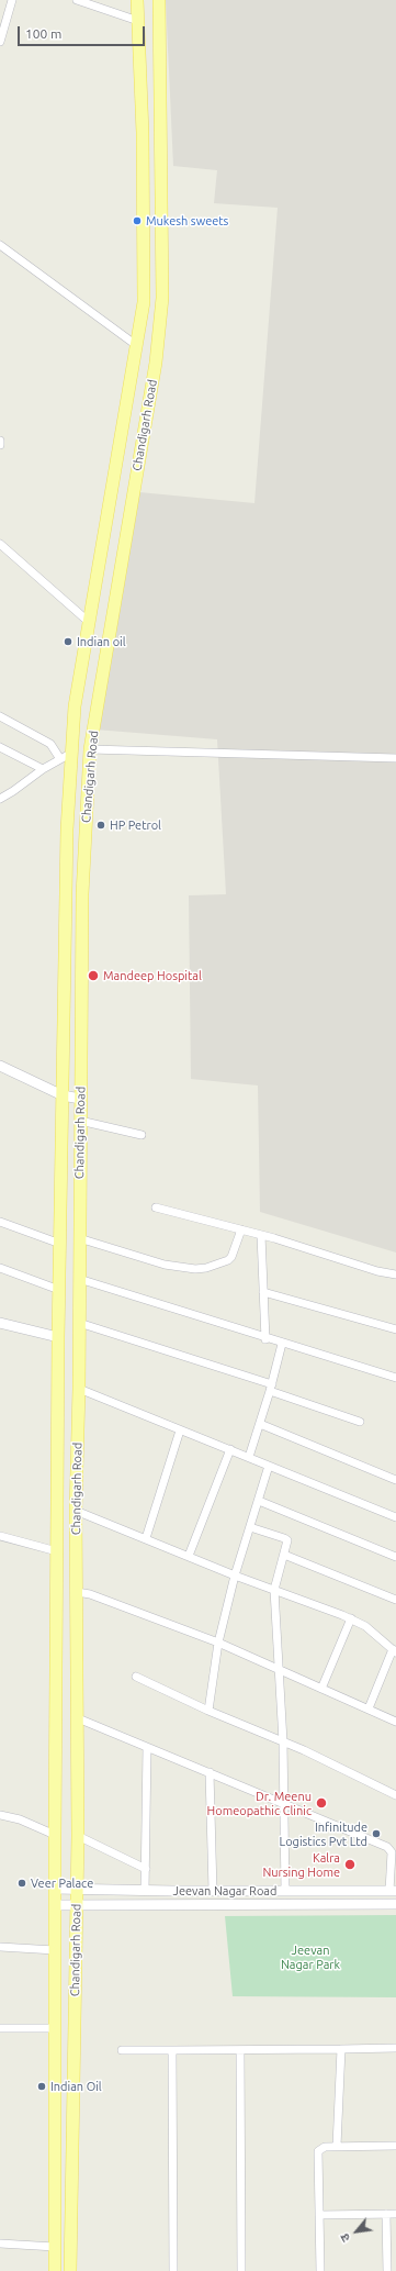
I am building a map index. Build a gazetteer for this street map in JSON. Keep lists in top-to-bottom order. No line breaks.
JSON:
{"streets":{"main road":["Chandigarh Road"],"street":["Jeevan Nagar Road"]},"crossings":[["Chandigarh Road","Jeevan Nagar Road"]],"parks":["Jeevan Nagar Park"],"places":["Mukesh sweets","Indian oil","HP Petrol","Mandeep Hospital","Dr. Meenu Homeopathic Clinic","Infinitude Logistics Pvt Ltd","Kalra Nursing Home","Veer Palace","Indian Oil"],"scale_bar":"100 m","north":"bottom left"}
